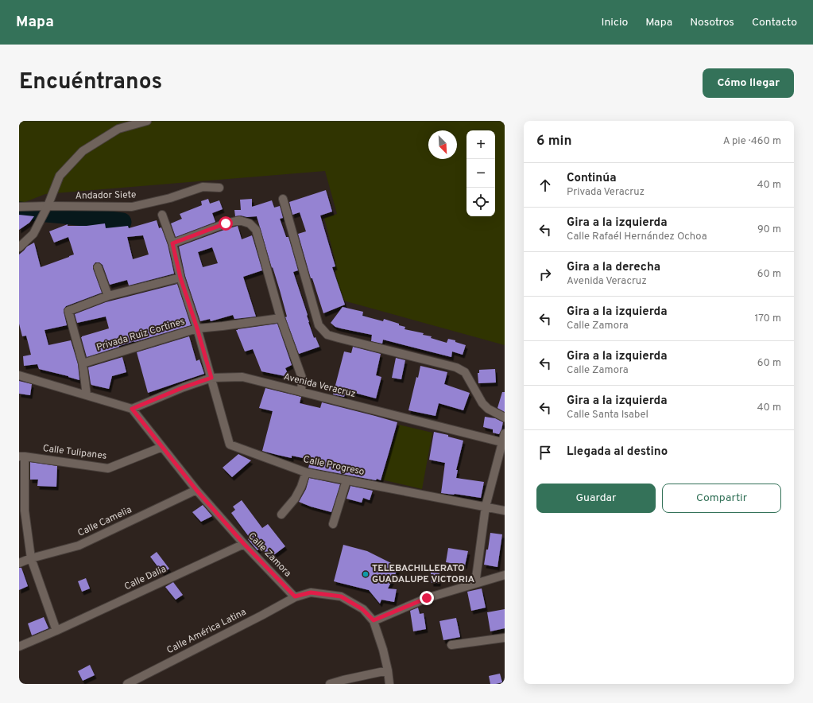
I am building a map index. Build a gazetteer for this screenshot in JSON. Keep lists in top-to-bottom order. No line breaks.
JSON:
{"streets":{"street":["Andador Siete","Privada Ruiz Cortines","Avenida Veracruz","Calle Tulipanes","Calle Progreso","Calle Camelia","Calle Zamora","Calle Dalia","Calle América Latina"]},"crossings":[["Avenida Veracruz","Calle Progreso"],["Avenida Veracruz","Calle Zamora"],["Calle Tulipanes","Calle Zamora"],["Calle Camelia","Calle Zamora"],["Calle Zamora","Calle Dalia"],["Calle Zamora","Calle América Latina"]],"places":["TELEBACHILLERATO GUADALUPE VICTORIA"],"north":"bottom right","page":{"header":"Mapa","nav":["Inicio","Mapa","Nosotros","Contacto"],"title":"Encuéntranos","buttons":["Cómo llegar",["Guardar","Compartir"]],"heading":["6 min","A pie · 460 m"],"map_buttons":["+","−"],"list":[["Continúa","Privada Veracruz","40 m"],["Gira a la izquierda","Calle Rafaél Hernández Ochoa","90 m"],["Gira a la derecha","Avenida Veracruz","60 m"],["Gira a la izquierda","Calle Zamora","170 m"],["Gira a la izquierda","Calle Zamora","60 m"],["Gira a la izquierda","Calle Santa Isabel","40 m"],"Llegada al destino"]}}
